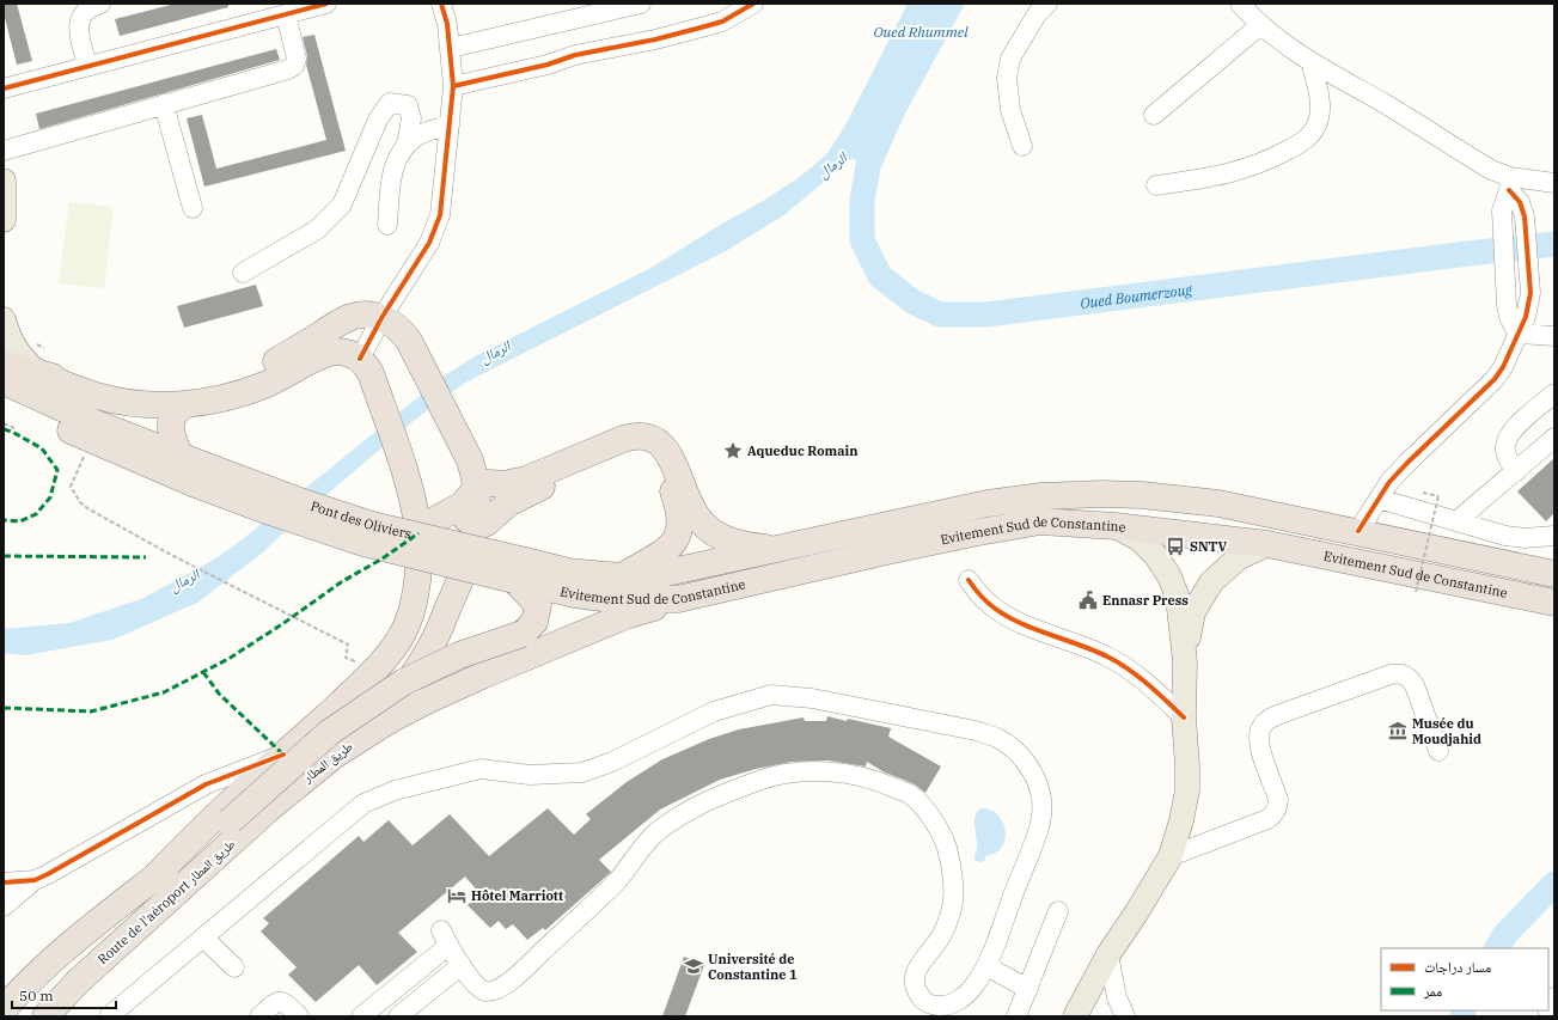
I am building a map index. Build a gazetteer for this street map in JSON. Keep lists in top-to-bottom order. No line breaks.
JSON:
{"streets":{"highway":["Pont des Oliviers","Evitement Sud de Constantine","طريق المطار","Route de l'aéroport طريق المطار"]},"crossings":[["Pont des Oliviers","Evitement Sud de Constantine"],["Pont des Oliviers","Route de l'aéroport طريق المطار"],["Evitement Sud de Constantine","طريق المطار"],["Evitement Sud de Constantine","Route de l'aéroport طريق المطار"],["طريق المطار","Route de l'aéroport طريق المطار"]],"water":["Oued Rhummel","الرمال","Oued Boumerzoug"],"places":{"place":["Aqueduc Romain"],"bus stop":["SNTV"],"public building":["Ennasr Press"],"museum":["Musée du Moudjahid"],"hotel":["Hôtel Marriott"],"school or university":["Université de Constantine 1"]},"legend":["مسار دراجات","ممر"],"scale_bar":"50 m"}
